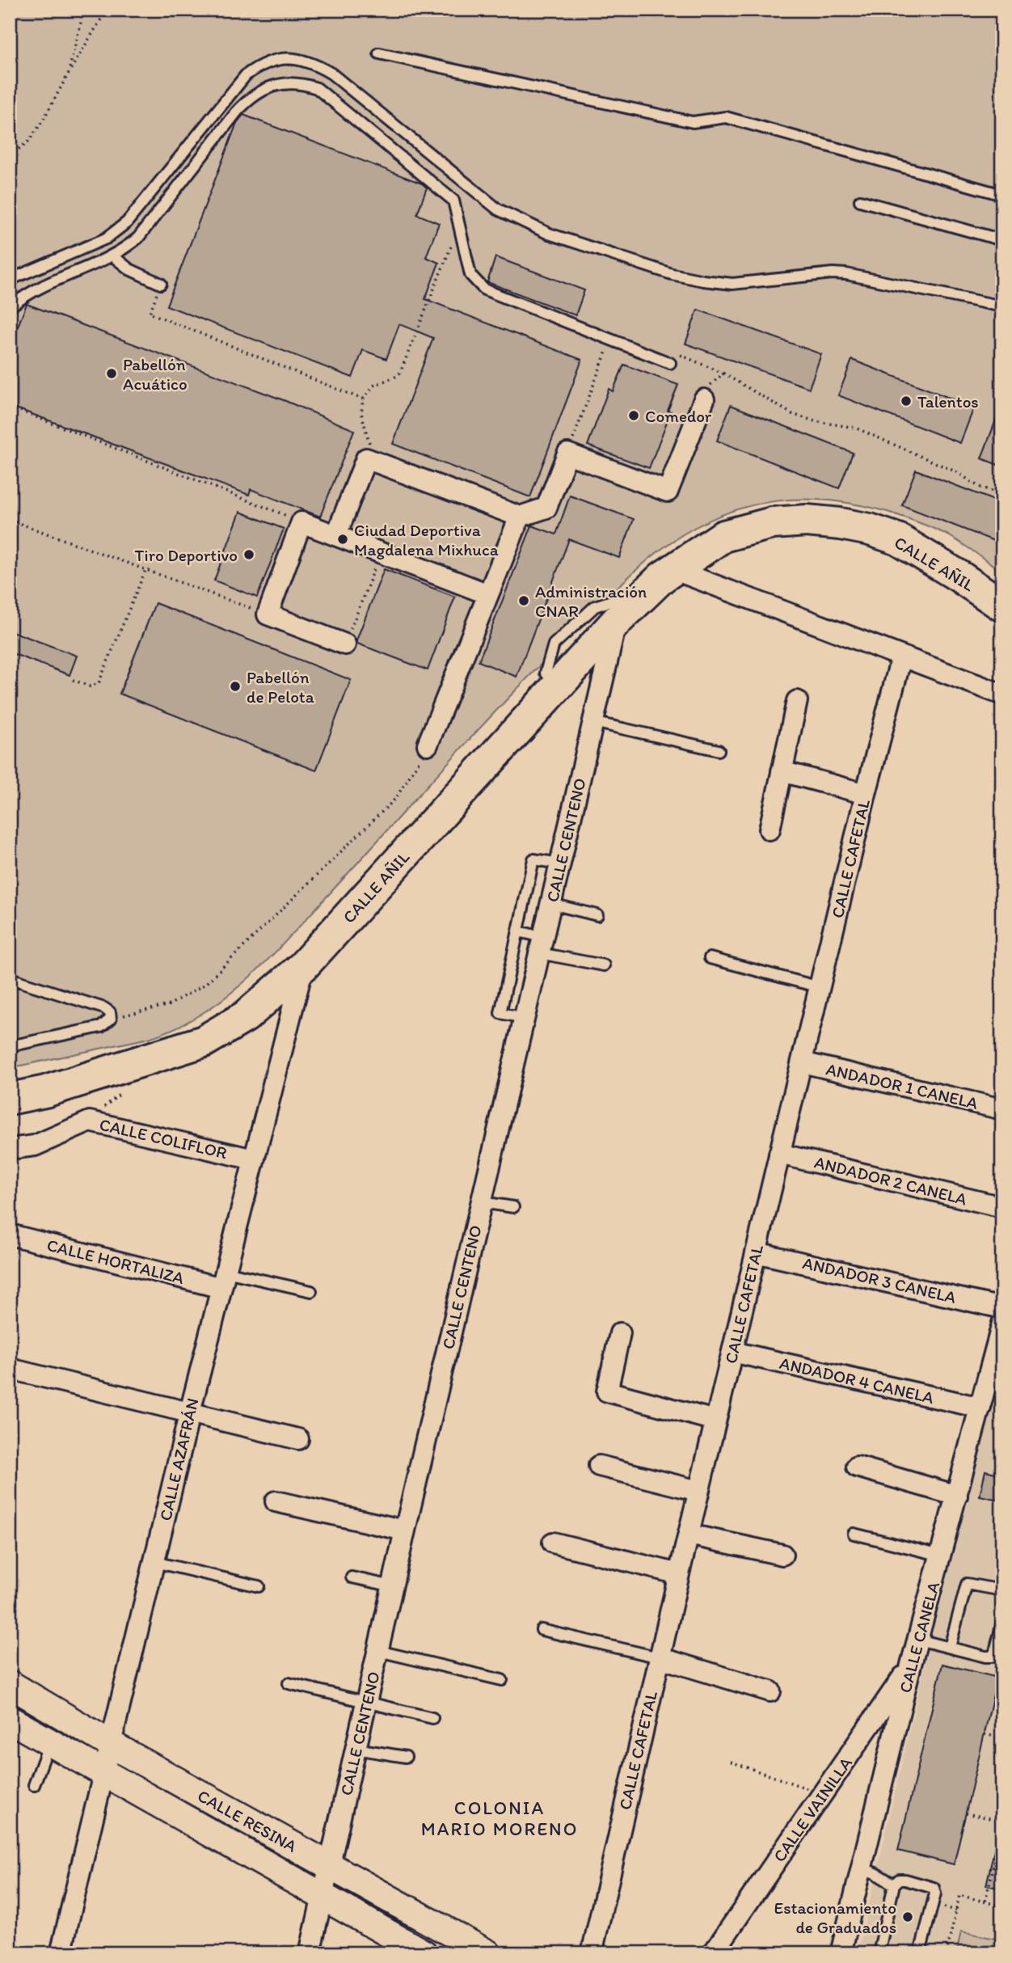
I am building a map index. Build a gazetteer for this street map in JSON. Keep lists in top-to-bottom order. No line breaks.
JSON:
{"streets":{"main road":["CALLE AÑIL"],"street":["CALLE CENTENO","CALLE CAFETAL","ANDADOR 1 CANELA","CALLE COLIFLOR","ANDADOR 2 CANELA","CALLE HORTALIZA","ANDADOR 3 CANELA","ANDADOR 4 CANELA","CALLE AZAFRÁN","CALLE CANELA","CALLE VAINILLA","CALLE RESINA"]},"crossings":[["CALLE AÑIL","CALLE CENTENO"],["CALLE AÑIL","CALLE AZAFRÁN"],["CALLE CENTENO","CALLE RESINA"],["CALLE CAFETAL","ANDADOR 1 CANELA"],["CALLE CAFETAL","ANDADOR 2 CANELA"],["CALLE CAFETAL","ANDADOR 3 CANELA"],["CALLE CAFETAL","ANDADOR 4 CANELA"],["CALLE COLIFLOR","CALLE AZAFRÁN"],["CALLE HORTALIZA","CALLE AZAFRÁN"],["ANDADOR 4 CANELA","CALLE CANELA"],["CALLE AZAFRÁN","CALLE RESINA"],["CALLE CANELA","CALLE VAINILLA"]],"districts":["COLONIA MARIO MORENO"],"places":["Pabellón Acuático","Talentos","Comedor","Ciudad Deportiva Magdalena Mixhuca","Tiro Deportivo","Administración CNAR","Pabellón de Pelota","Estacionamiento de Graduados"]}
